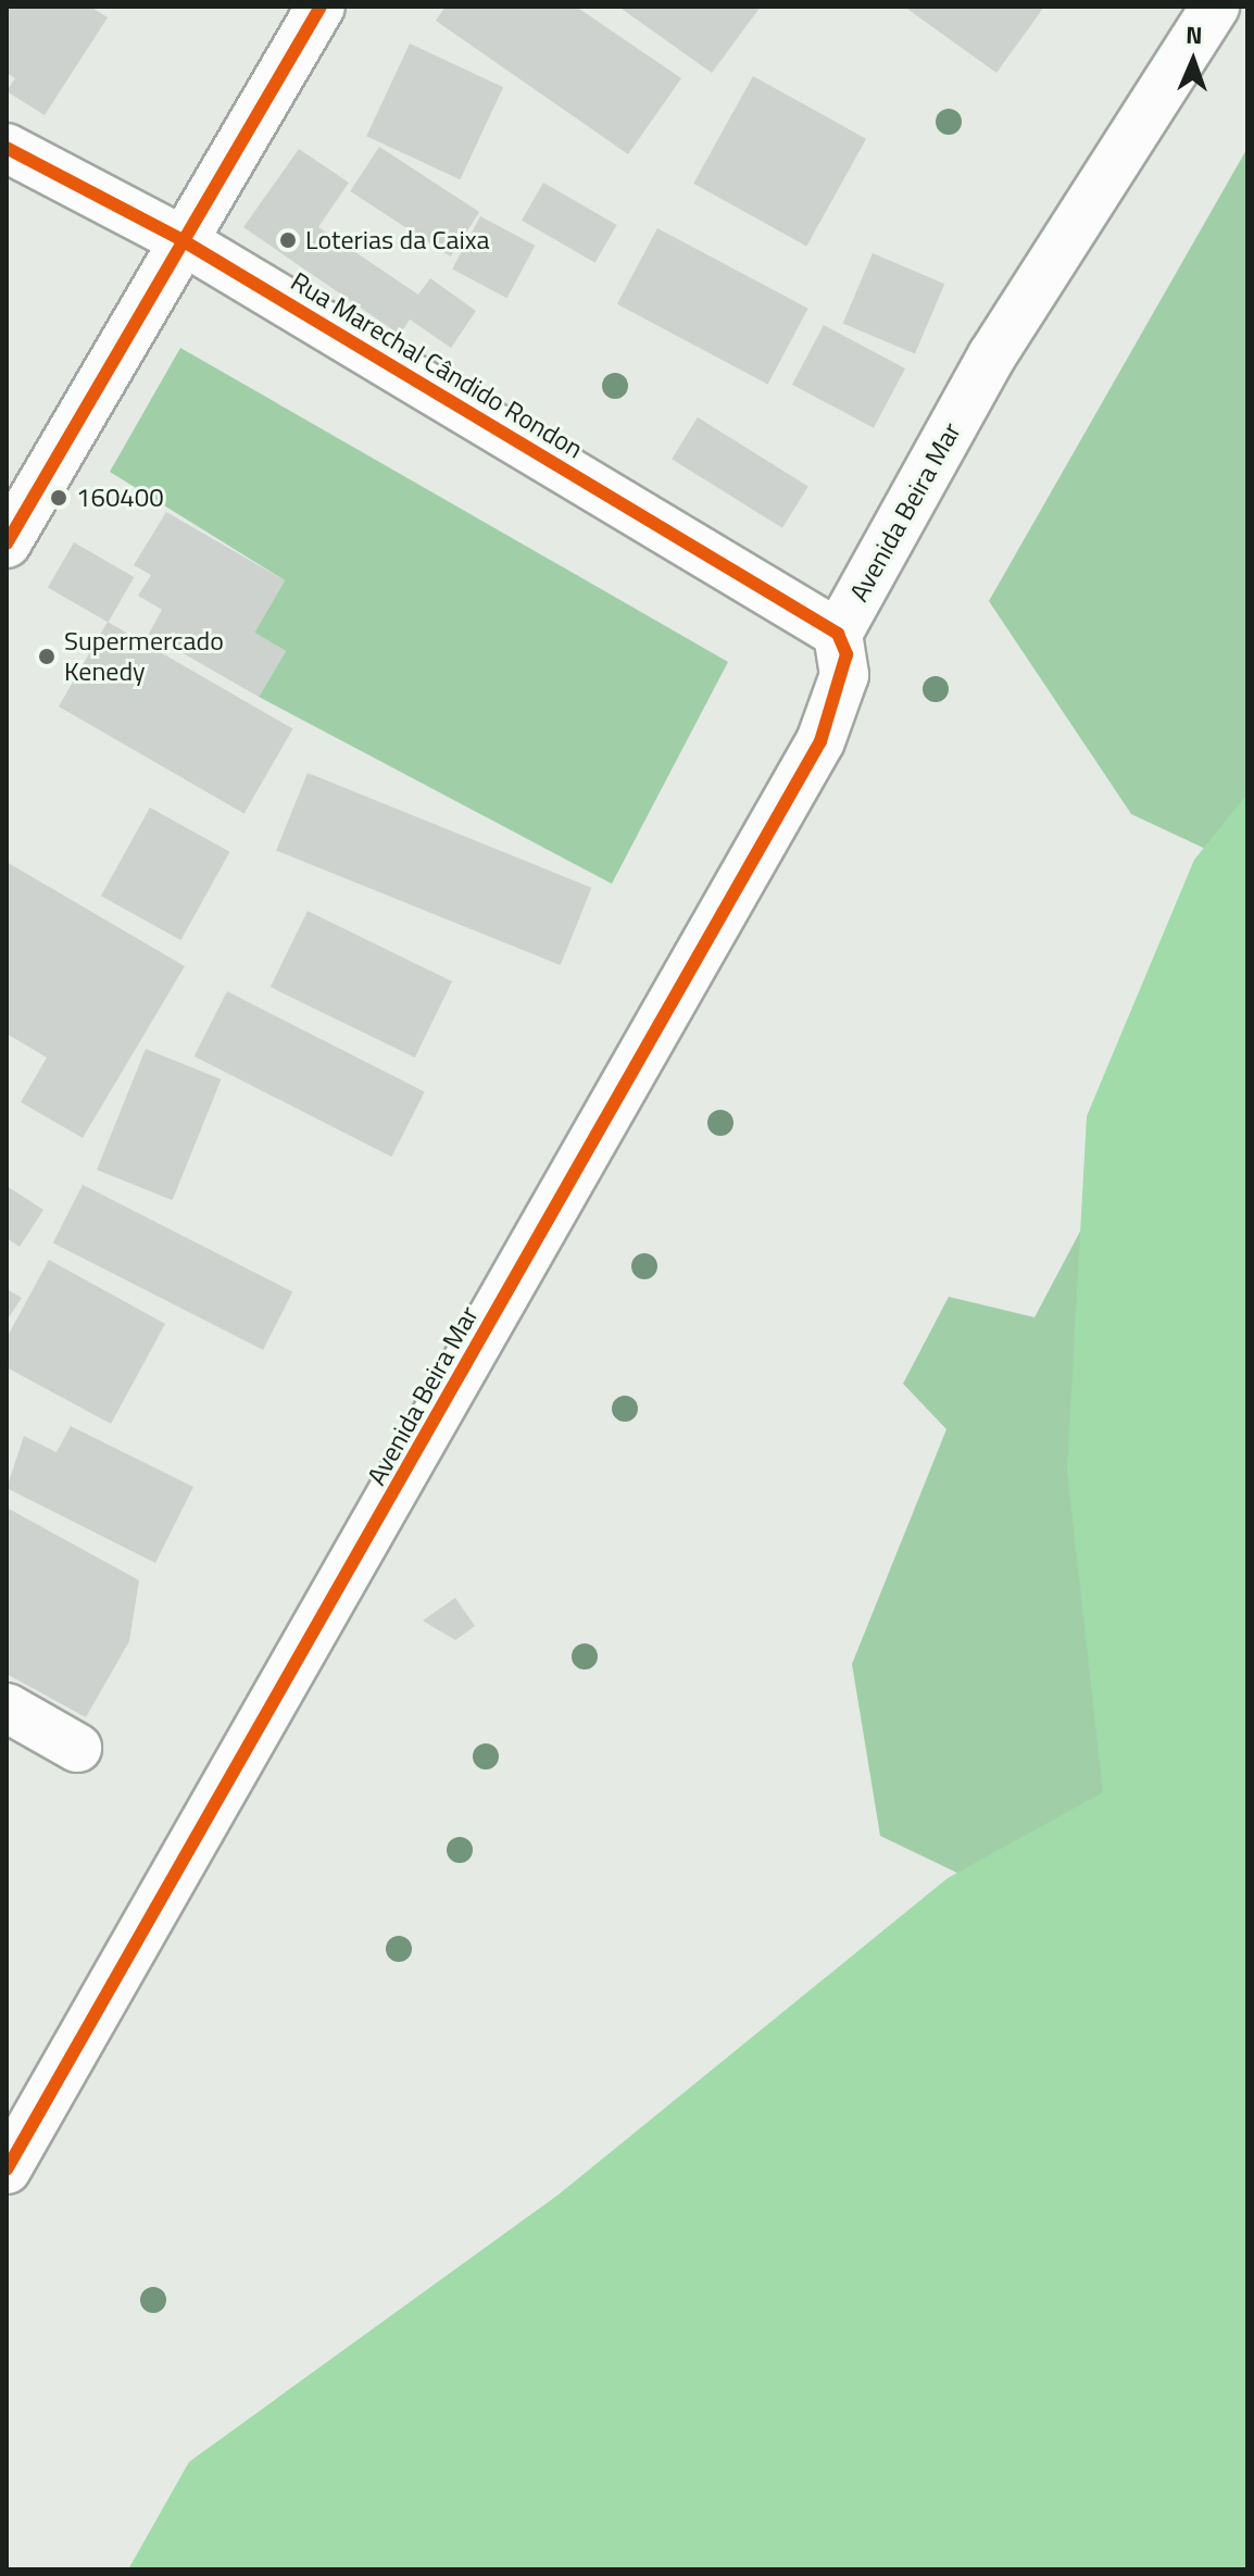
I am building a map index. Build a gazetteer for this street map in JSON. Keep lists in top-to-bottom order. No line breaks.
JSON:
{"streets":{"street":["Rua Marechal Cândido Rondon","Avenida Beira Mar"]},"crossings":[["Rua Marechal Cândido Rondon","Avenida Beira Mar"]],"places":["Loterias da Caixa","160400","Supermercado Kenedy"],"north":"top"}
